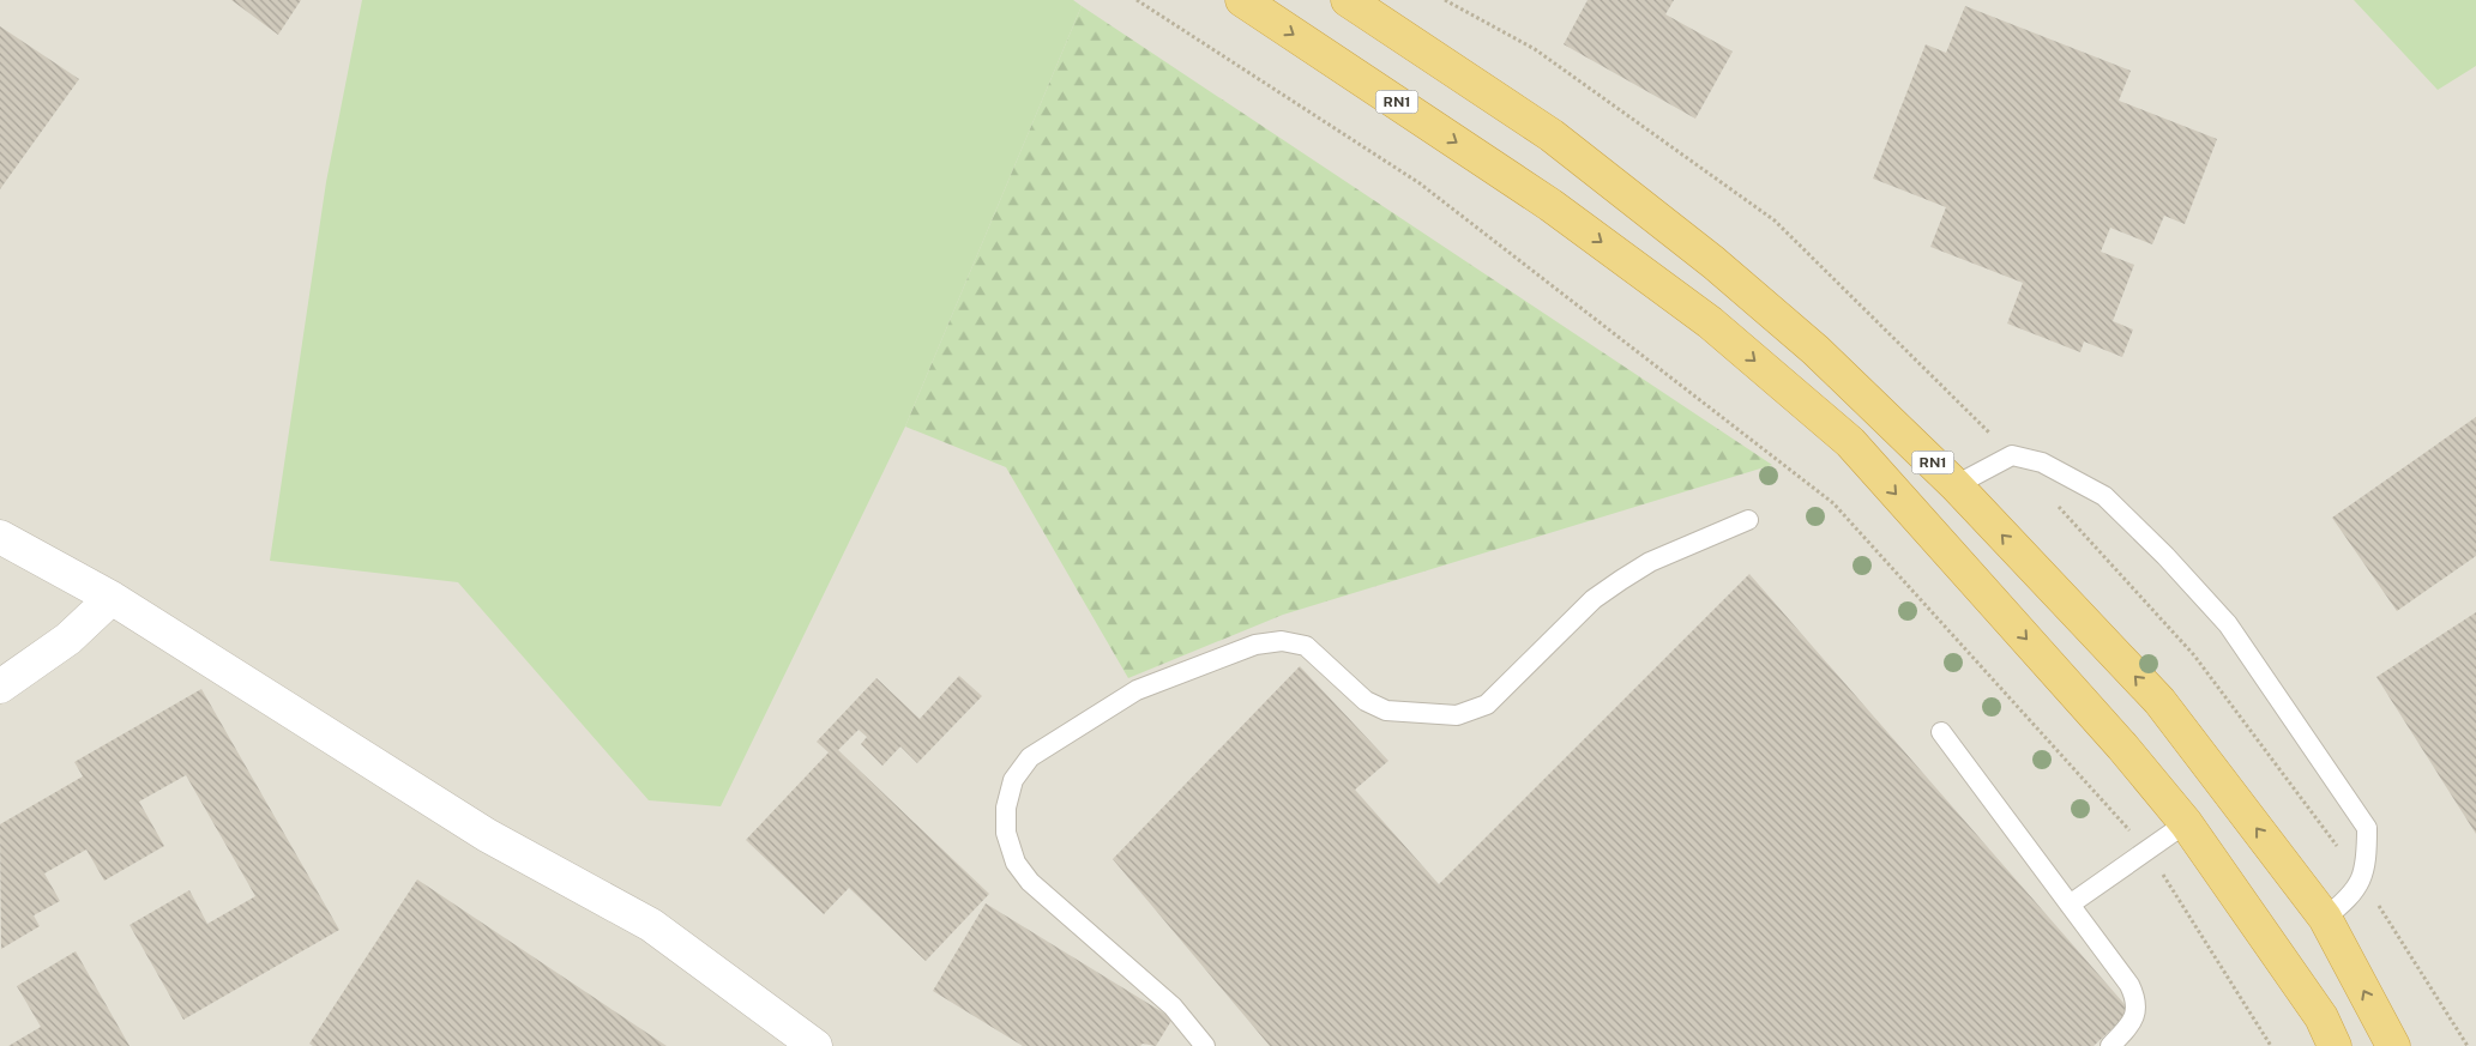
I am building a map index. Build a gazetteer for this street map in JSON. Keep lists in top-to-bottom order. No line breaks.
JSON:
{"streets":{"highway":["RN1"]}}
